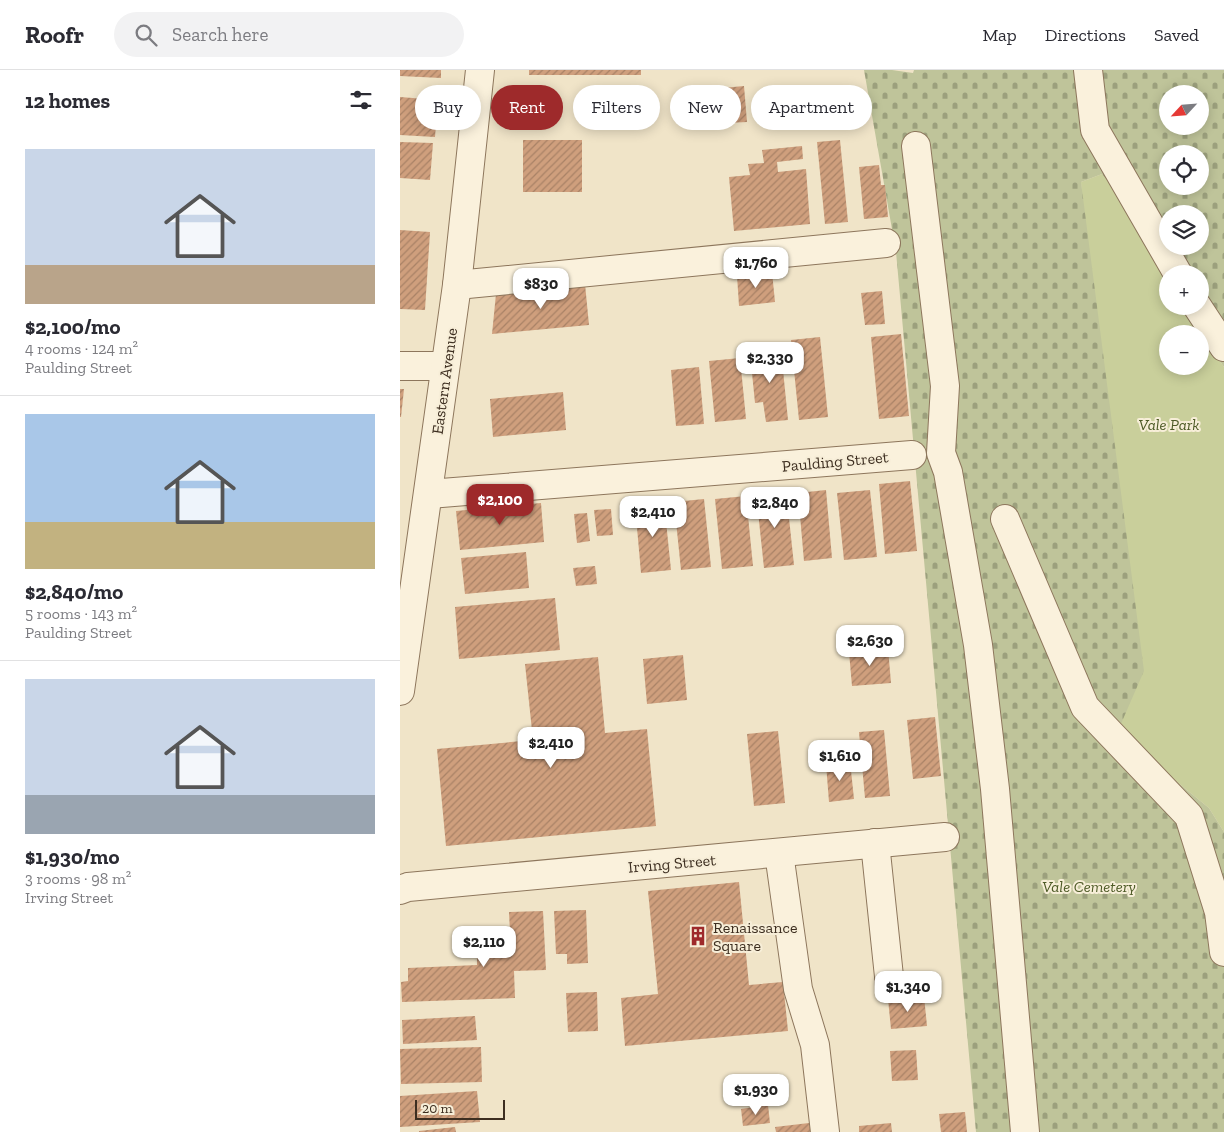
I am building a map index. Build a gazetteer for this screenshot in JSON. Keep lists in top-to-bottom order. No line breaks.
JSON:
{"streets":{"street":["Eastern Avenue","Paulding Street","Irving Street"]},"crossings":[["Eastern Avenue","Paulding Street"]],"parks":["Vale Park","Vale Cemetery"],"places":{"building":["Renaissance Square"]},"scale_bar":"20 m","north":"bottom left","page":{"header":"Roofr","search":"Search here","nav":["Map","Directions","Saved"],"heading":"12 homes","map_buttons":["+","−"],"chip":["Buy","Rent","Filters","New","Apartment"],"list":[{"name":"$2,100/mo","note":"4 rooms · 124 m² · Paulding Street"},{"name":"$2,840/mo","note":"5 rooms · 143 m² · Paulding Street"},{"name":"$1,930/mo","note":"3 rooms · 98 m² · Irving Street"}],"price":["$1,760","$830","$2,330","$2,100","$2,840","$2,410","$2,630","$2,410","$1,610","$2,110","$1,340","$1,930"],"scale":"20 m"}}
